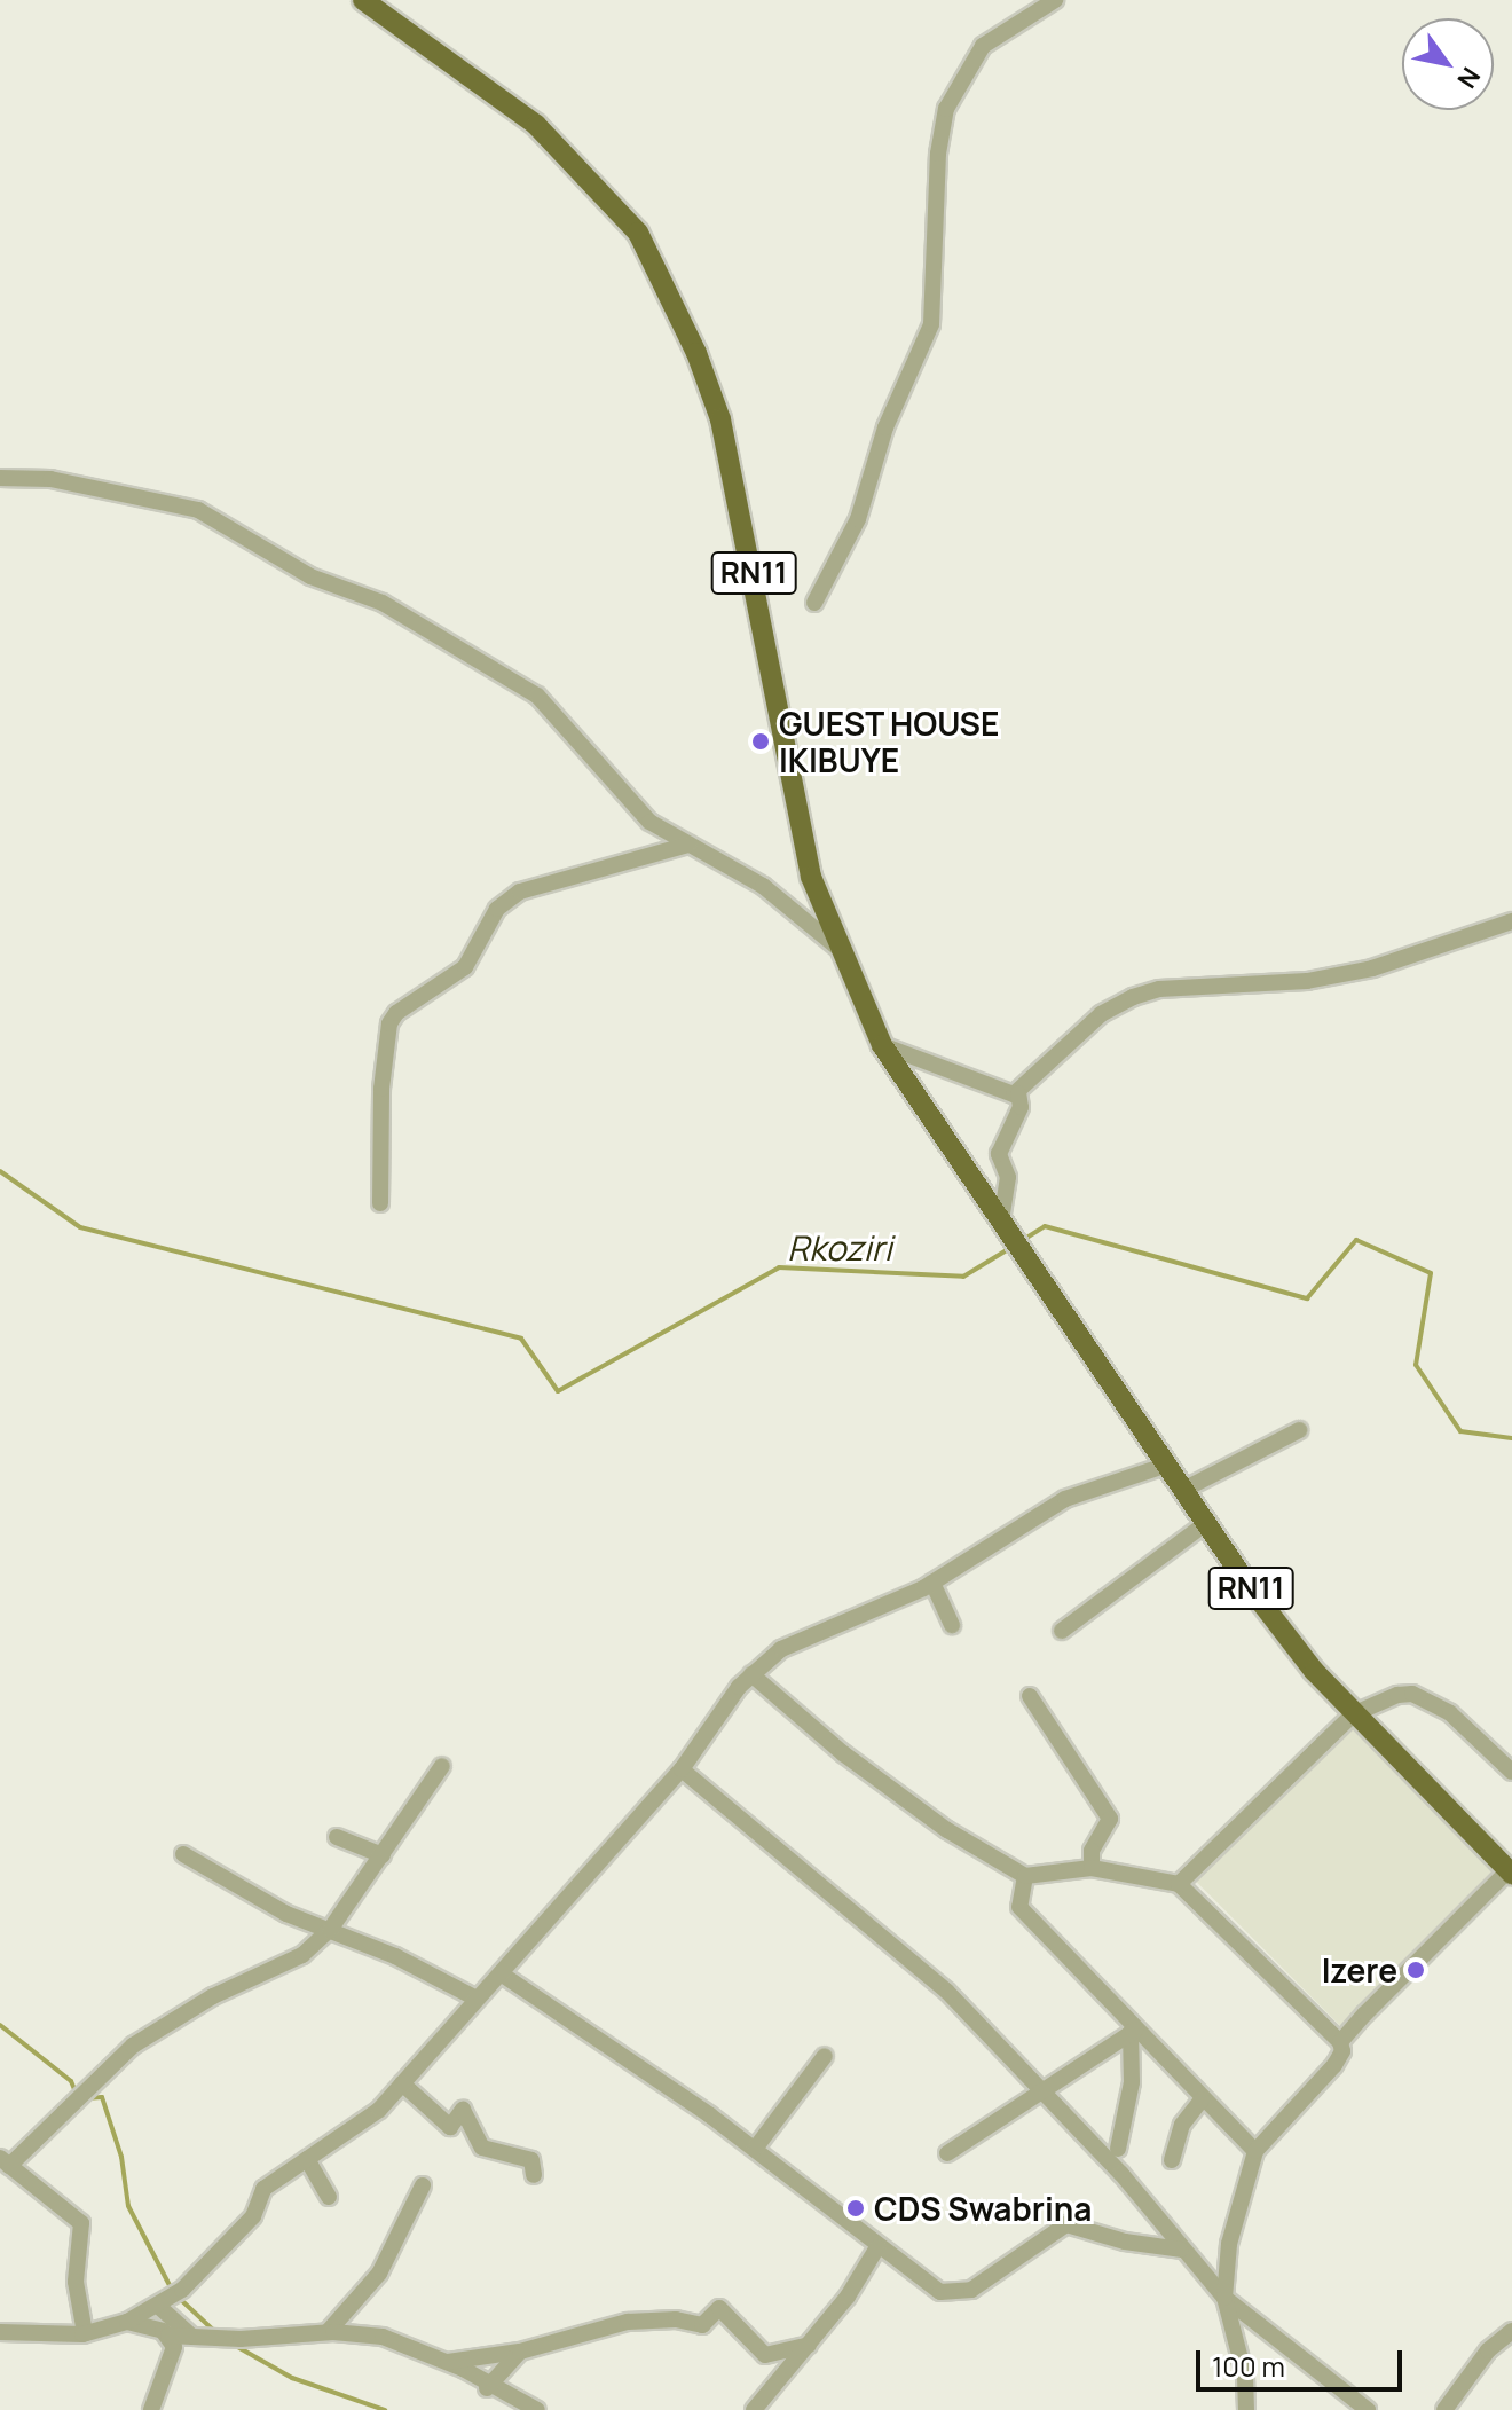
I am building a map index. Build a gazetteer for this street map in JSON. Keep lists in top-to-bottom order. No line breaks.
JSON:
{"streets":{"main road":["RN11"]},"water":["Rkoziri"],"places":["GUEST HOUSE IKIBUYE","Izere","CDS Swabrina"],"scale_bar":"100 m","north":"bottom right"}
